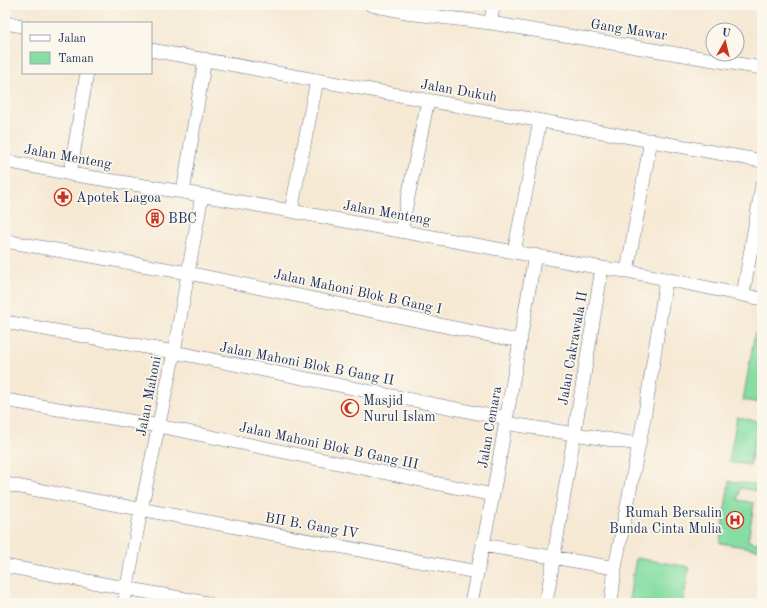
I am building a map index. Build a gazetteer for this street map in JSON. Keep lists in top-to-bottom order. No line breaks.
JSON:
{"streets":{"street":["Gang Mawar","Jalan Dukuh","Jalan Menteng","Jalan Mahoni Blok B Gang I","Jalan Cakrawala II","Jalan Mahoni Blok B Gang II","Jalan Mahoni","Jalan Cemara","Jalan Mahoni Blok B Gang III","BII B. Gang IV"]},"crossings":[["Jalan Menteng","Jalan Cakrawala II"],["Jalan Menteng","Jalan Mahoni"],["Jalan Menteng","Jalan Cemara"],["Jalan Mahoni Blok B Gang I","Jalan Mahoni"],["Jalan Mahoni Blok B Gang I","Jalan Cemara"],["Jalan Mahoni Blok B Gang II","Jalan Mahoni"],["Jalan Mahoni Blok B Gang II","Jalan Cemara"],["Jalan Mahoni","Jalan Mahoni Blok B Gang III"],["Jalan Mahoni","BII B. Gang IV"],["Jalan Cemara","Jalan Mahoni Blok B Gang III"],["Jalan Cemara","BII B. Gang IV"]],"places":{"pharmacy":["Apotek Lagoa"],"building":["BBC"],"mosque":["Masjid Nurul Islam"],"hospital":["Rumah Bersalin Bunda Cinta Mulia"]},"legend":["Jalan","Taman"],"north":"top"}
